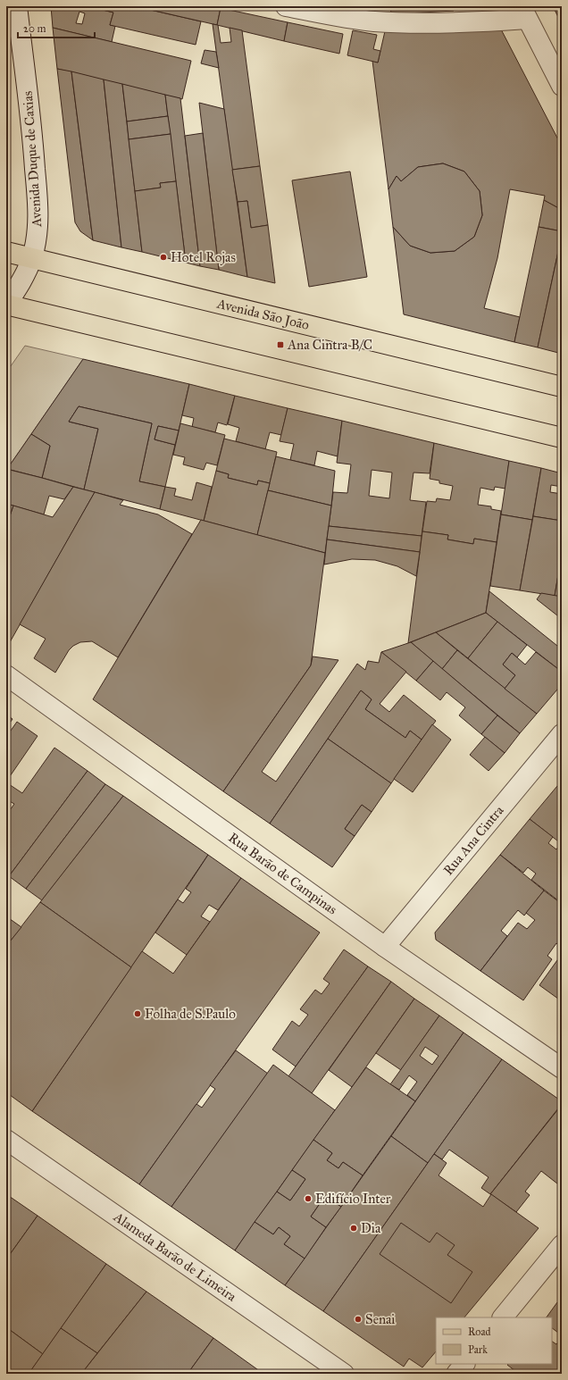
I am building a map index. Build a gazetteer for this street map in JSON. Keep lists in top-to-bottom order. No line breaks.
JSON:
{"streets":{"main road":["Avenida São João"],"street":["Avenida Duque de Caxias","Rua Ana Cintra","Rua Barão de Campinas","Alameda Barão de Limeira"]},"crossings":[["Avenida Duque de Caxias","Avenida São João"],["Rua Ana Cintra","Rua Barão de Campinas"]],"places":{"other":["Hotel Rojas","Folha de S.Paulo","Edifício Inter","Dia","Senai"],"transit":["Ana Cintra B/C"]},"legend":["Road","Park"],"scale_bar":"20 m"}
